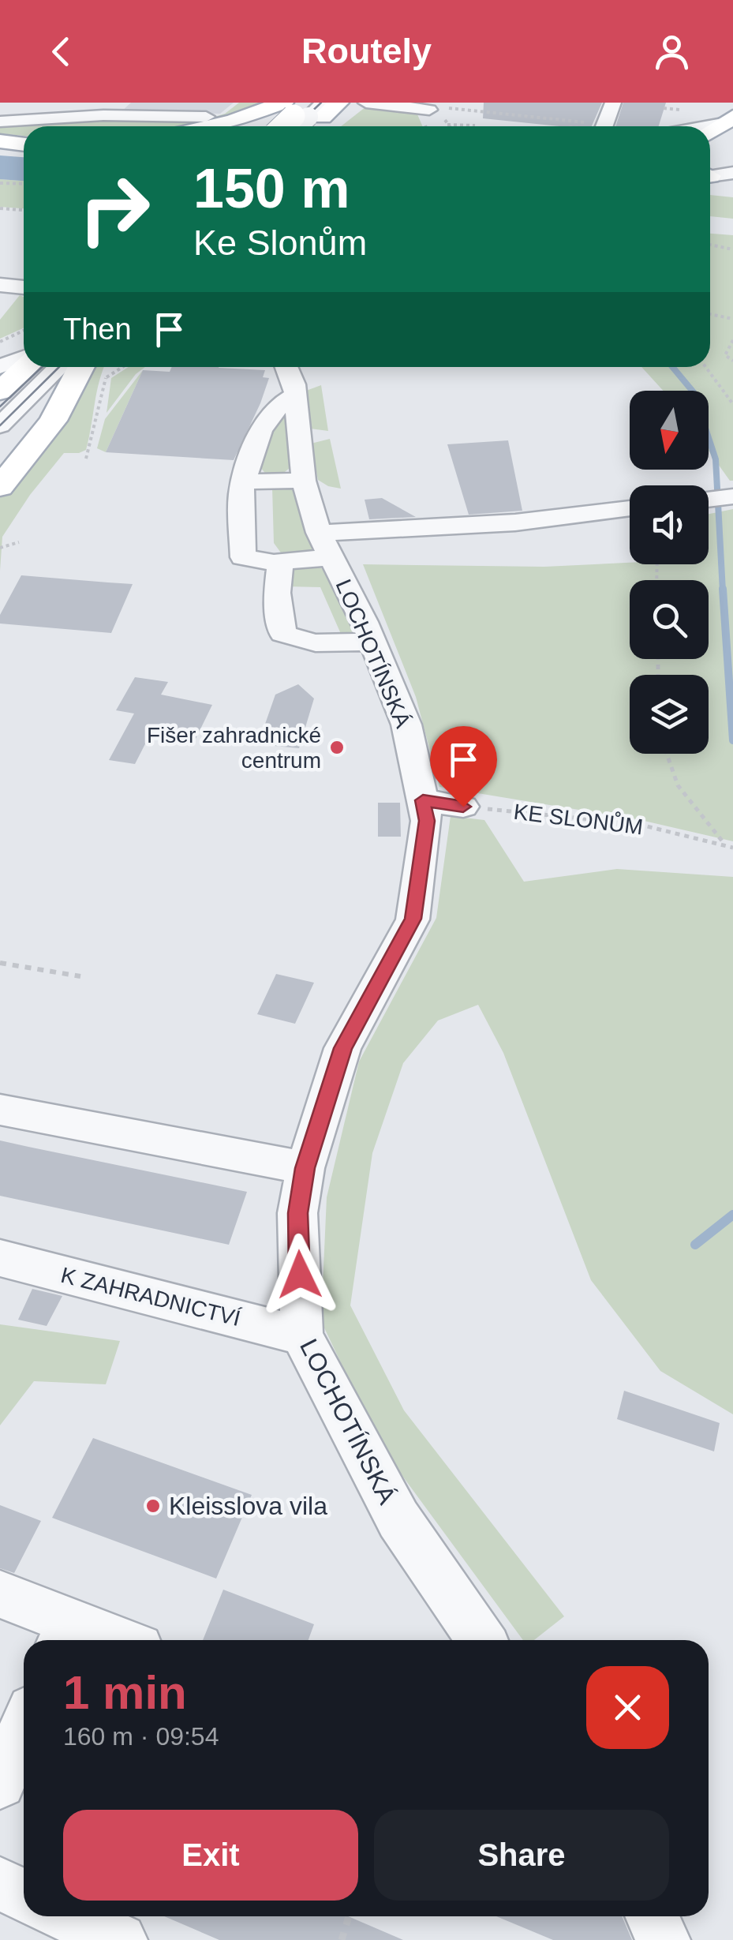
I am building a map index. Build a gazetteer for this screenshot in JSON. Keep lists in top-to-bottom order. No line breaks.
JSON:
{"streets":{"street":["LOCHOTÍNSKÁ","K ZAHRADNICTVÍ"],"path":["KE SLONŮM"]},"crossings":[["LOCHOTÍNSKÁ","K ZAHRADNICTVÍ"]],"places":["Fišer zahradnické centrum","Kleisslova vila"],"north":"bottom","page":{"header":"Routely","turn":["150 m","Ke Slonům"],"then":"Then","heading":["1 min","160 m · 09:54"],"buttons":["Exit","Share"]}}
